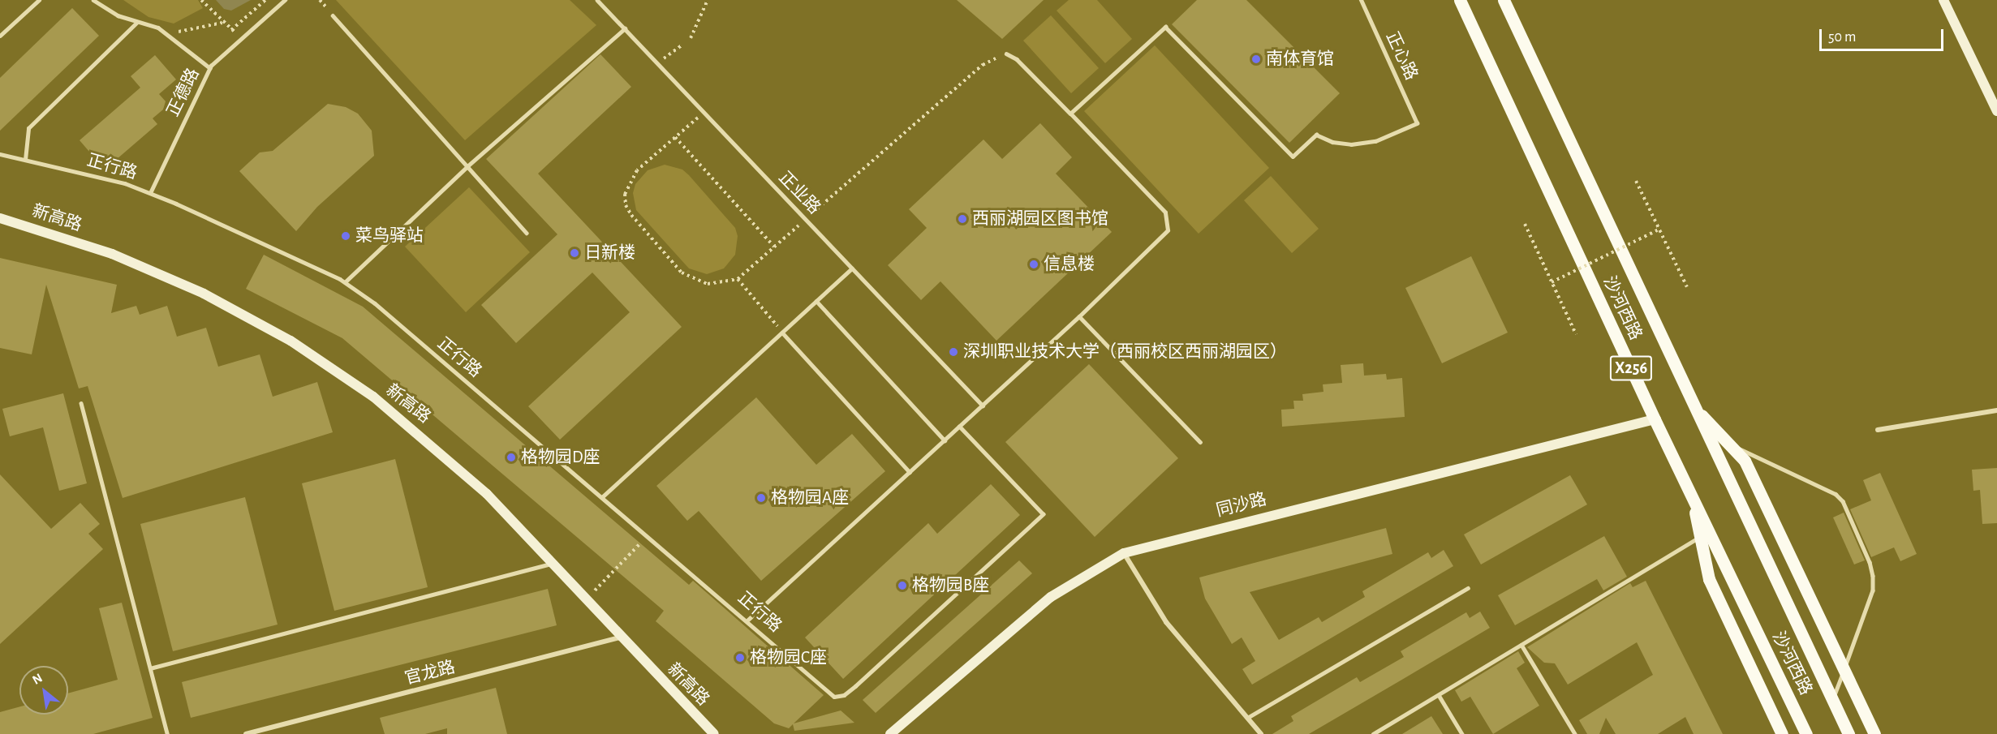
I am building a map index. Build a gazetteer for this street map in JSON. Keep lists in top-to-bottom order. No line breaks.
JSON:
{"streets":{"main road":["沙河西路","X256"],"street":["新高路","同沙路","官龙路"],"lane":["正心路","正德路","正行路","正业路"]},"crossings":[["正德路","正行路"],["新高路","官龙路"],["沙河西路","同沙路"]],"places":["南体育馆","西丽湖园区图书馆","菜鸟驿站","日新楼","信息楼","深圳职业技术大学（西丽校区西丽湖园区）","格物园D座","格物园A座","格物园B座","格物园C座"],"scale_bar":"50 m","north":"top left"}
